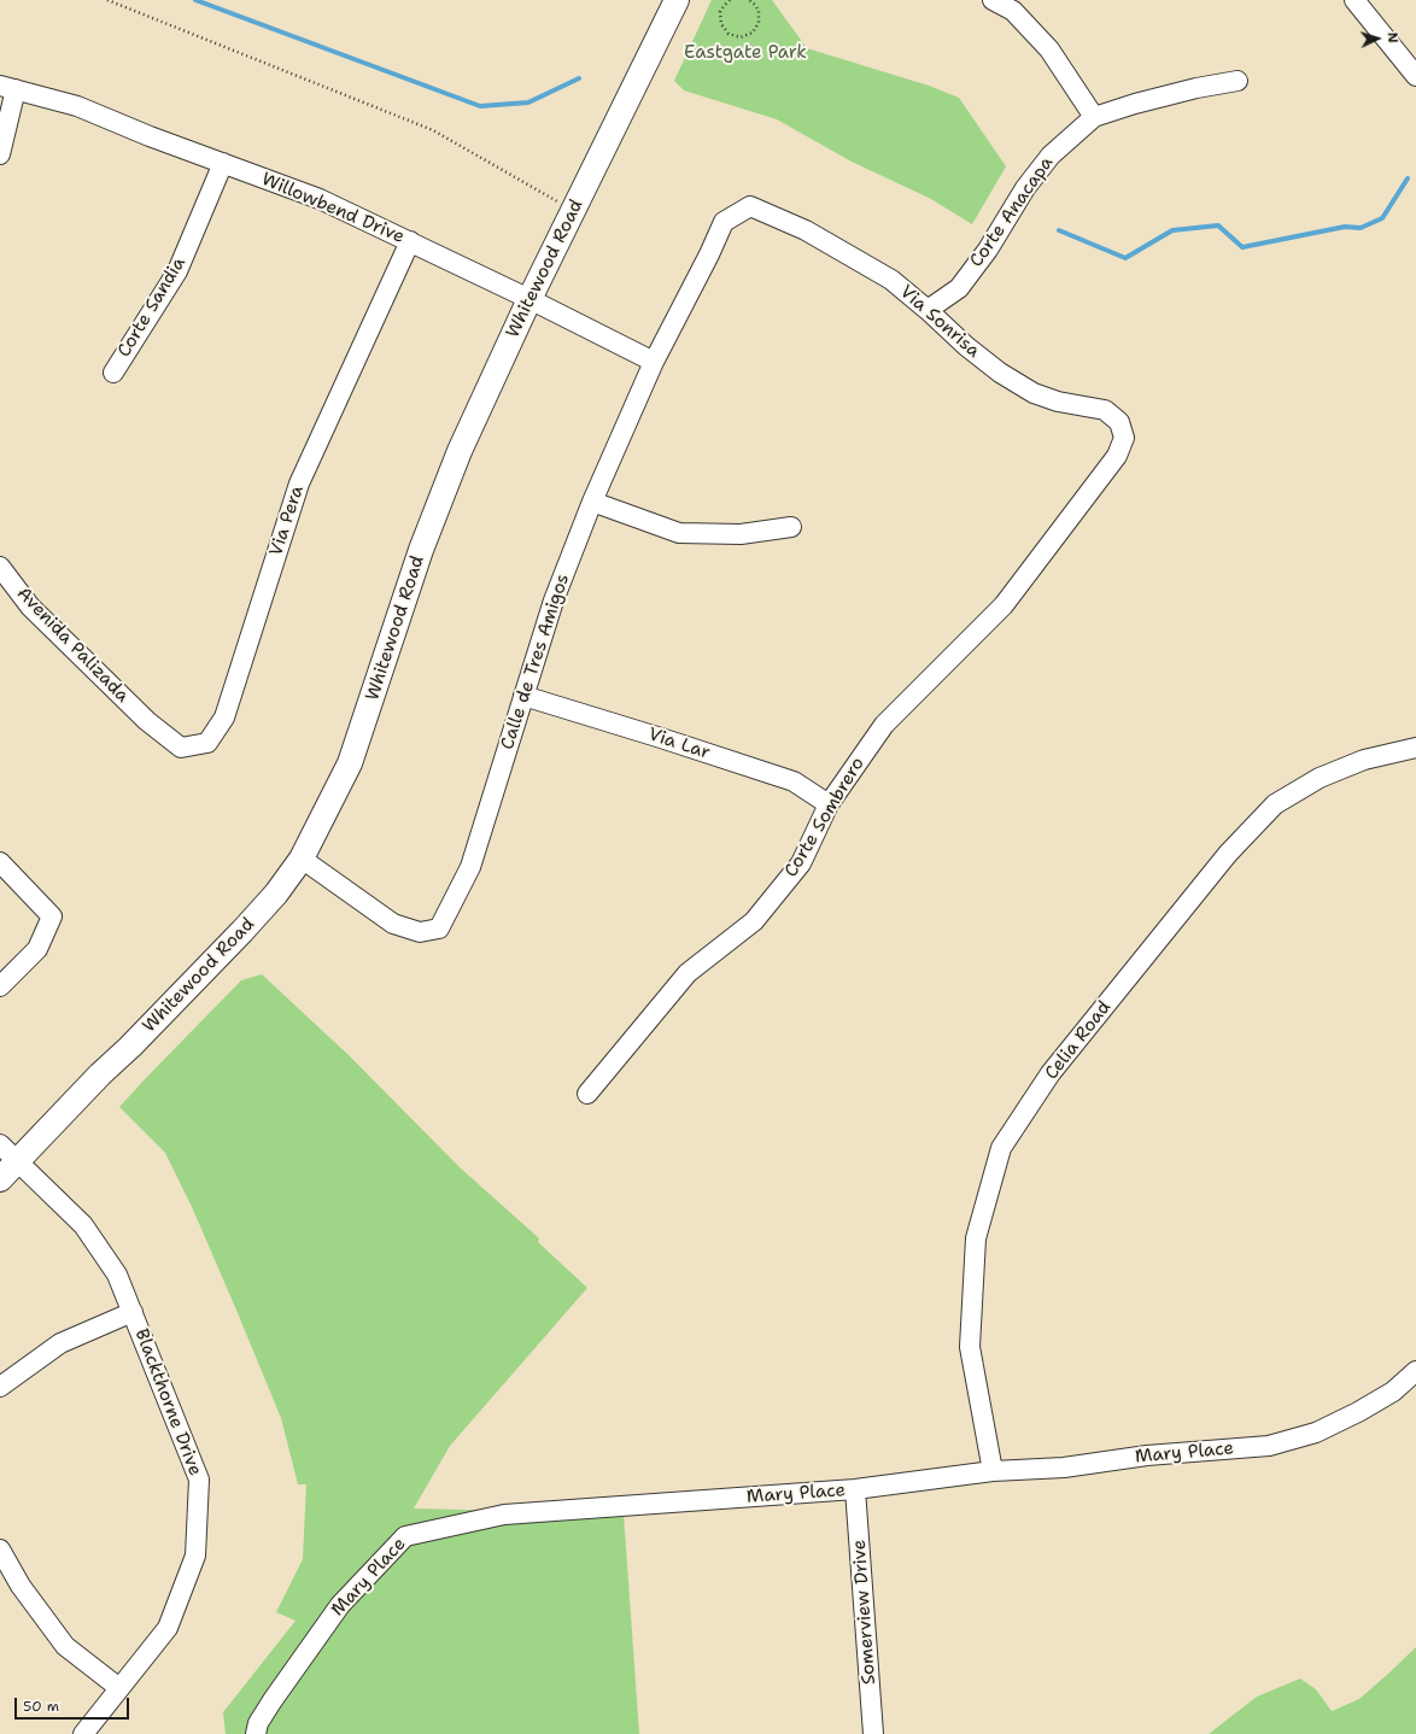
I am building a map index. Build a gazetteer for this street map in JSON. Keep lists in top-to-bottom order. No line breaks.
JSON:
{"streets":{"main road":["Whitewood Road"],"street":["Willowbend Drive","Corte Anacapa","Corte Sandia","Via Sonrisa","Via Pera","Avenida Palizada","Calle de Tres Amigos","Via Lar","Corte Sombrero","Celia Road","Blackthorne Drive","Mary Place","Somerview Drive"]},"crossings":[["Willowbend Drive","Whitewood Road"],["Willowbend Drive","Corte Sandia"],["Willowbend Drive","Via Pera"],["Willowbend Drive","Calle de Tres Amigos"],["Corte Anacapa","Via Sonrisa"],["Whitewood Road","Calle de Tres Amigos"],["Whitewood Road","Blackthorne Drive"],["Via Sonrisa","Calle de Tres Amigos"],["Via Sonrisa","Corte Sombrero"],["Via Pera","Avenida Palizada"],["Calle de Tres Amigos","Via Lar"],["Via Lar","Corte Sombrero"],["Celia Road","Mary Place"],["Mary Place","Somerview Drive"]],"parks":["Eastgate Park"],"scale_bar":"50 m","north":"right"}
